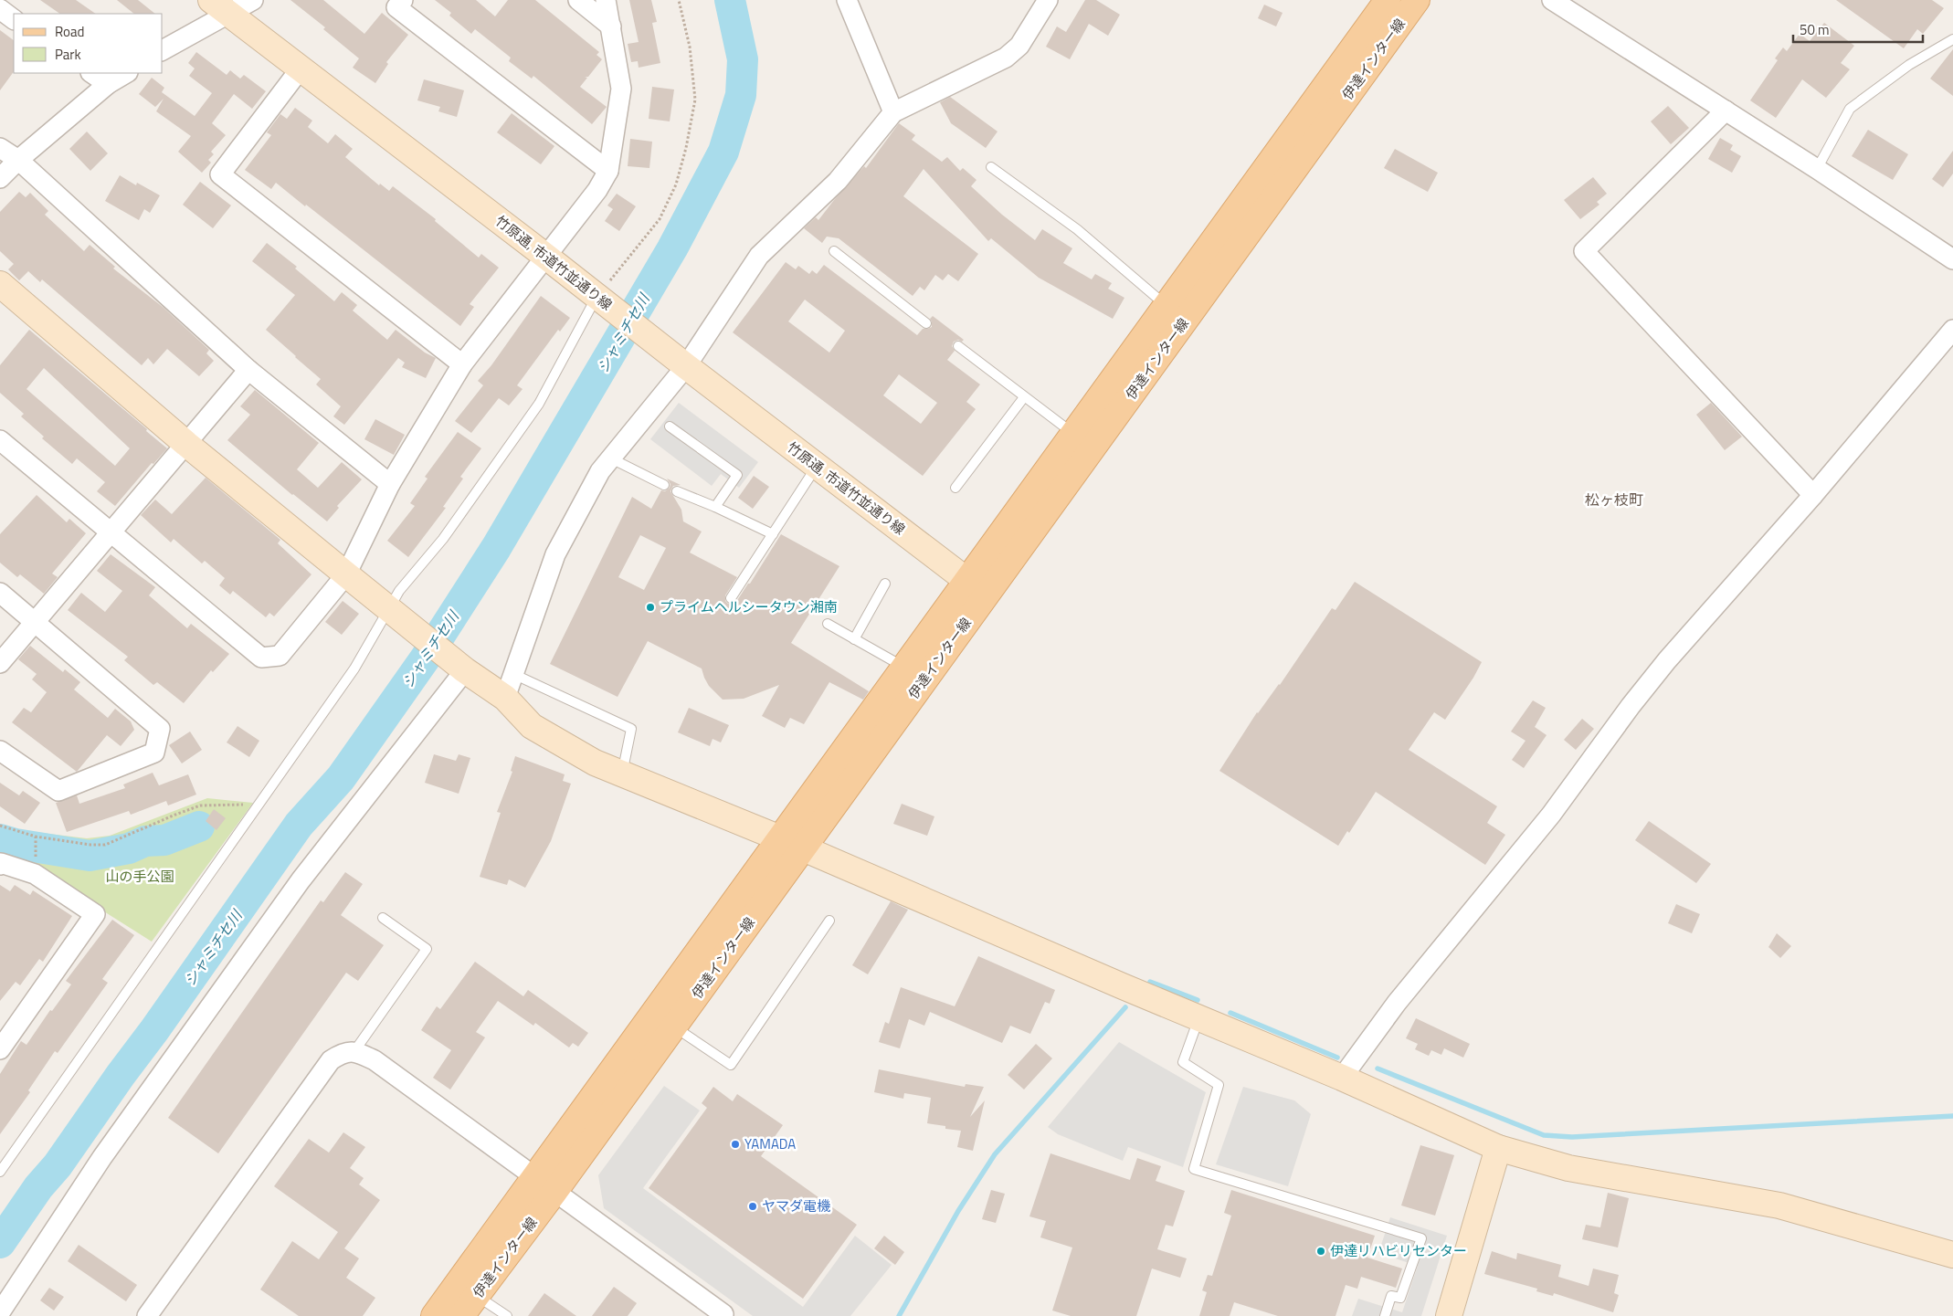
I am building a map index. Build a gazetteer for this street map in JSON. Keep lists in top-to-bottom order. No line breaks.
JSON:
{"streets":{"main road":["伊達インター線"],"street":["竹原通, 市道竹並通り線"]},"crossings":[["伊達インター線","竹原通, 市道竹並通り線"]],"districts":["松ヶ枝町"],"water":["シャミチセ川"],"parks":["山の手公園"],"places":["プライムヘルシータウン湘南","YAMADA","ヤマダ電機","伊達リハビリセンター"],"legend":["Road","Park"],"scale_bar":"50 m"}
